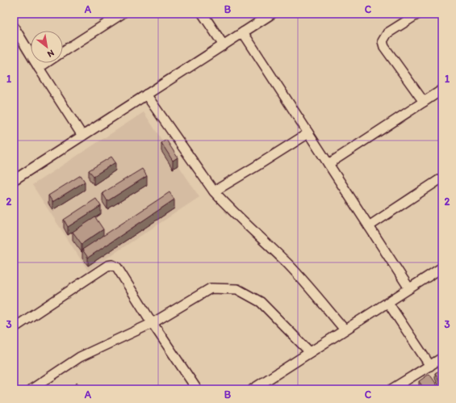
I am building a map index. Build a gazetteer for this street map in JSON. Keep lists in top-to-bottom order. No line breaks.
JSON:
{"north":"bottom right","grid":{"columns":["A","B","C"],"rows":["1","2","3"]}}
